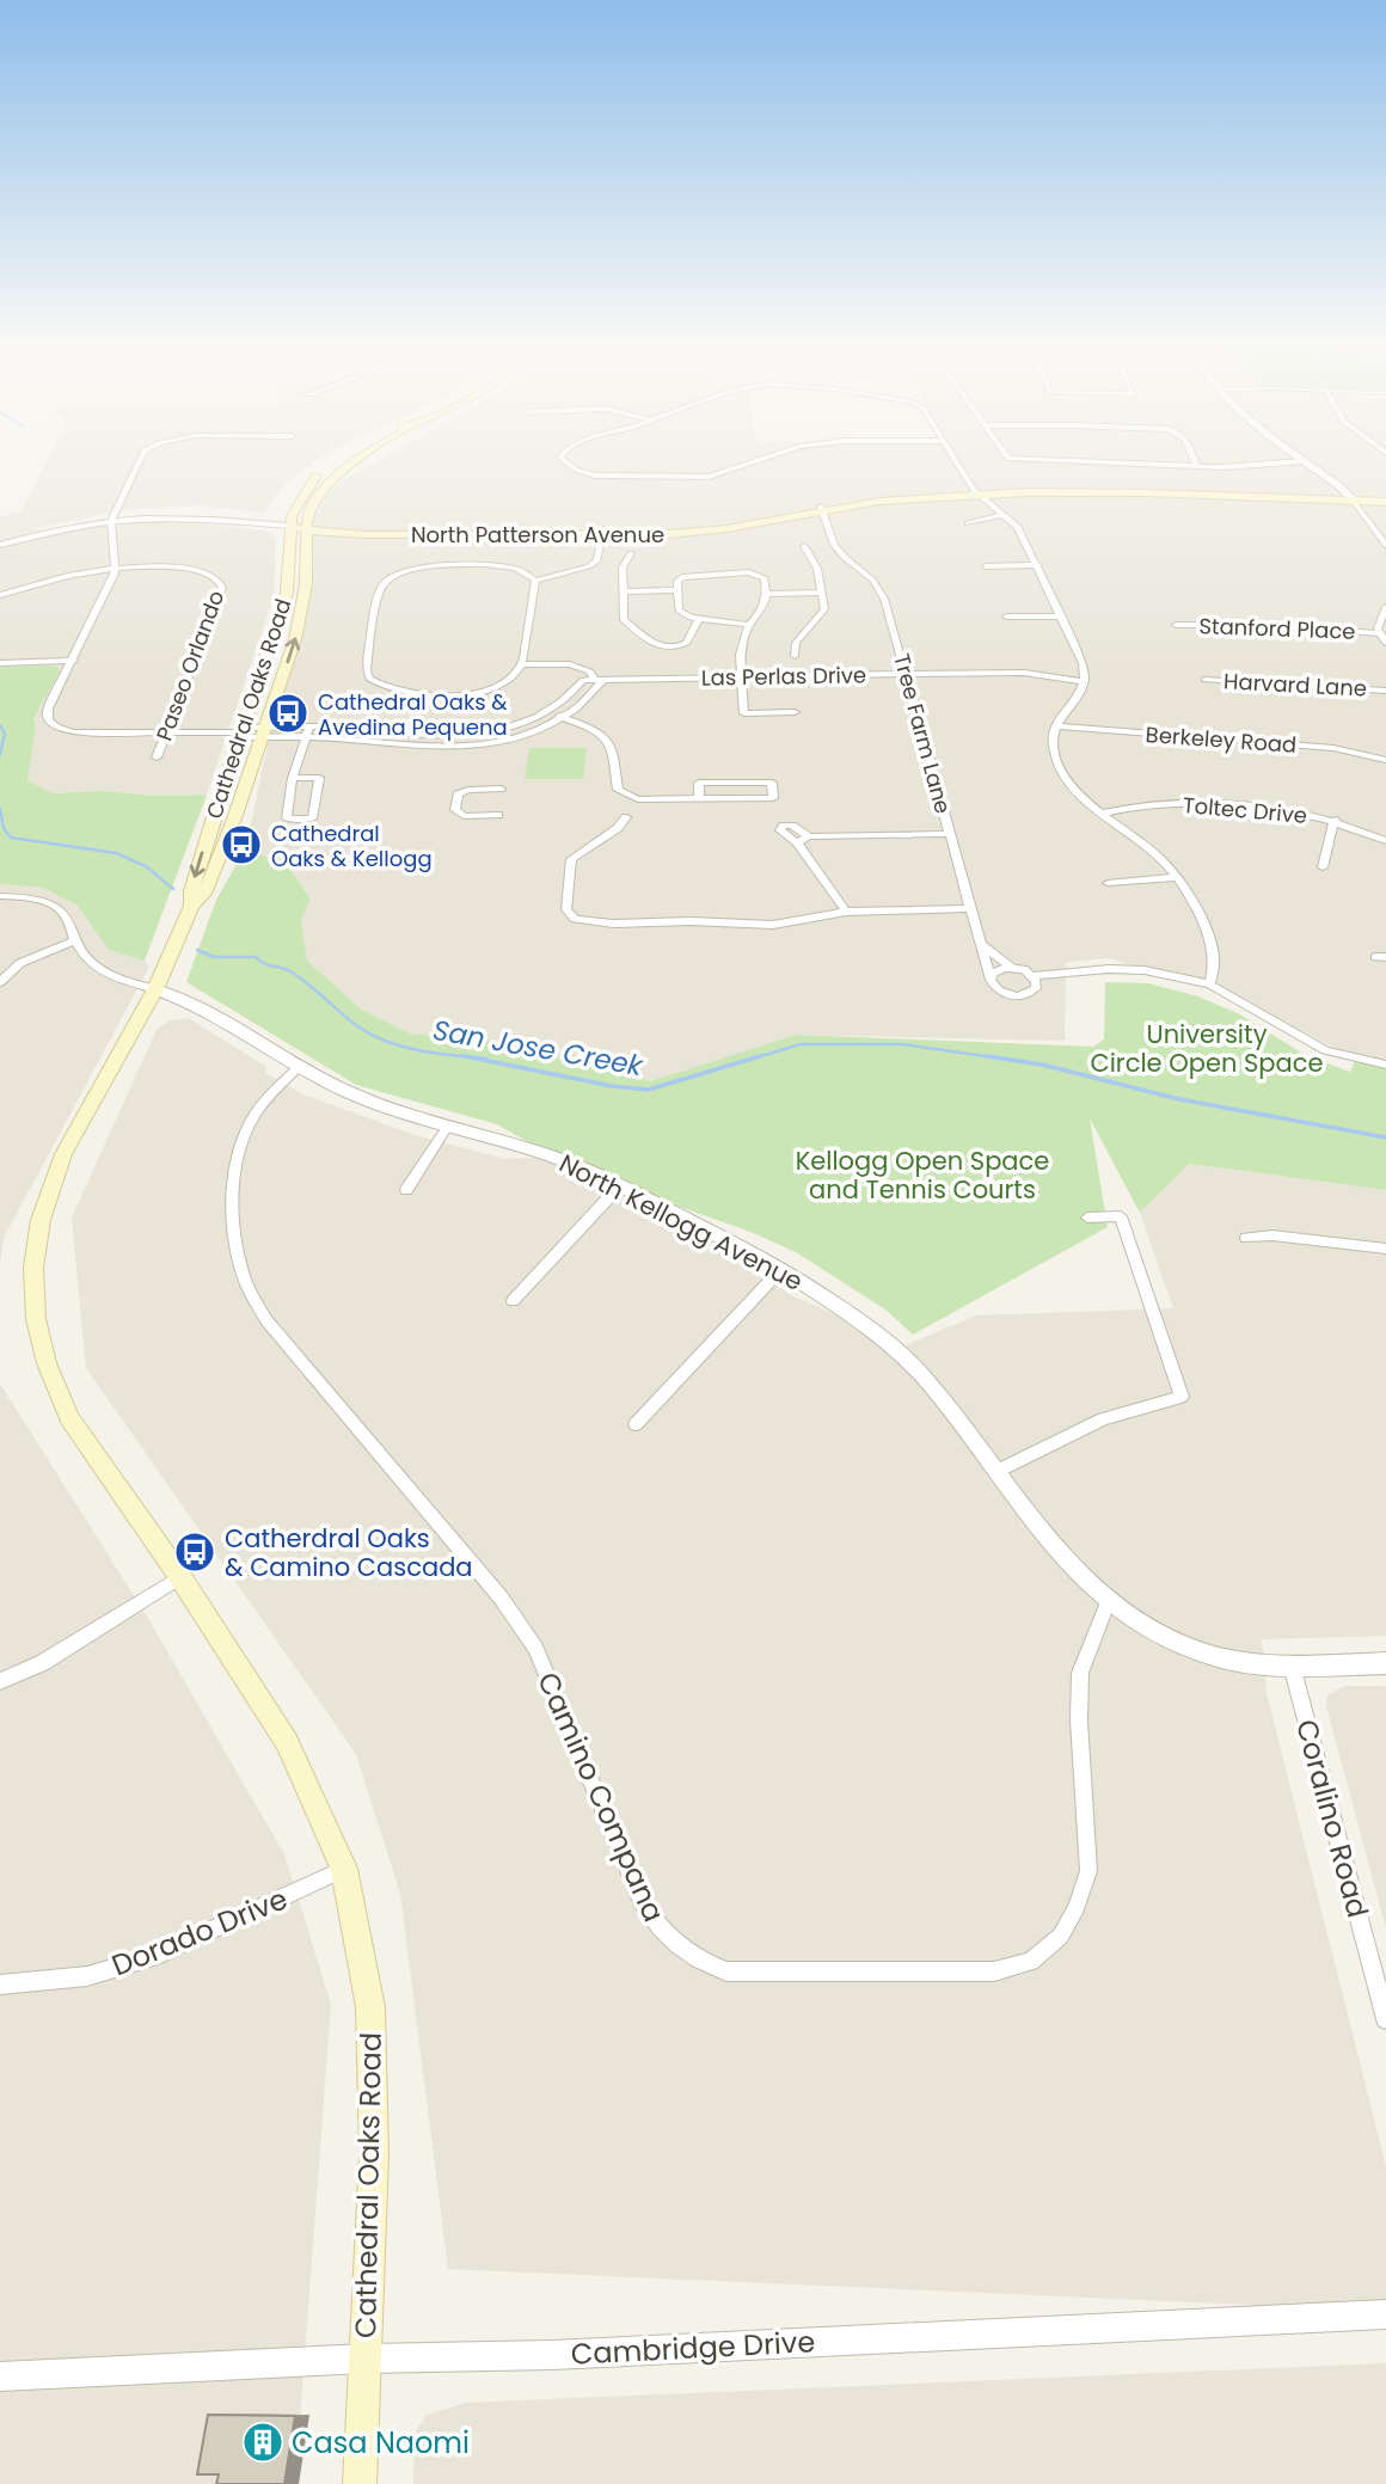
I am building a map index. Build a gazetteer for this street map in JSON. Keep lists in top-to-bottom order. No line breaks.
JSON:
{"streets":{"main road":["North Patterson Avenue","Cathedral Oaks Road"],"street":["Stanford Place","Paseo Orlando","Las Perlas Drive","Harvard Lane","Tree Farm Lane","Berkeley Road","Toltec Drive","North Kellogg Avenue","Camino Compana","Coralino Road","Dorado Drive","Cambridge Drive"]},"crossings":[["North Patterson Avenue","Cathedral Oaks Road"],["North Patterson Avenue","Tree Farm Lane"],["Las Perlas Drive","Tree Farm Lane"],["Cathedral Oaks Road","North Kellogg Avenue"],["Cathedral Oaks Road","Dorado Drive"],["Cathedral Oaks Road","Cambridge Drive"],["North Kellogg Avenue","Camino Compana"],["North Kellogg Avenue","Coralino Road"]],"water":["San Jose Creek"],"parks":["University Circle Open Space","Kellogg Open Space and Tennis Courts"],"places":{"bus stop":["Cathedral Oaks & Avedina Pequena","Cathedral Oaks & Kellogg","Catherdral Oaks & Camino Cascada"],"building":["Casa Naomi"]}}
